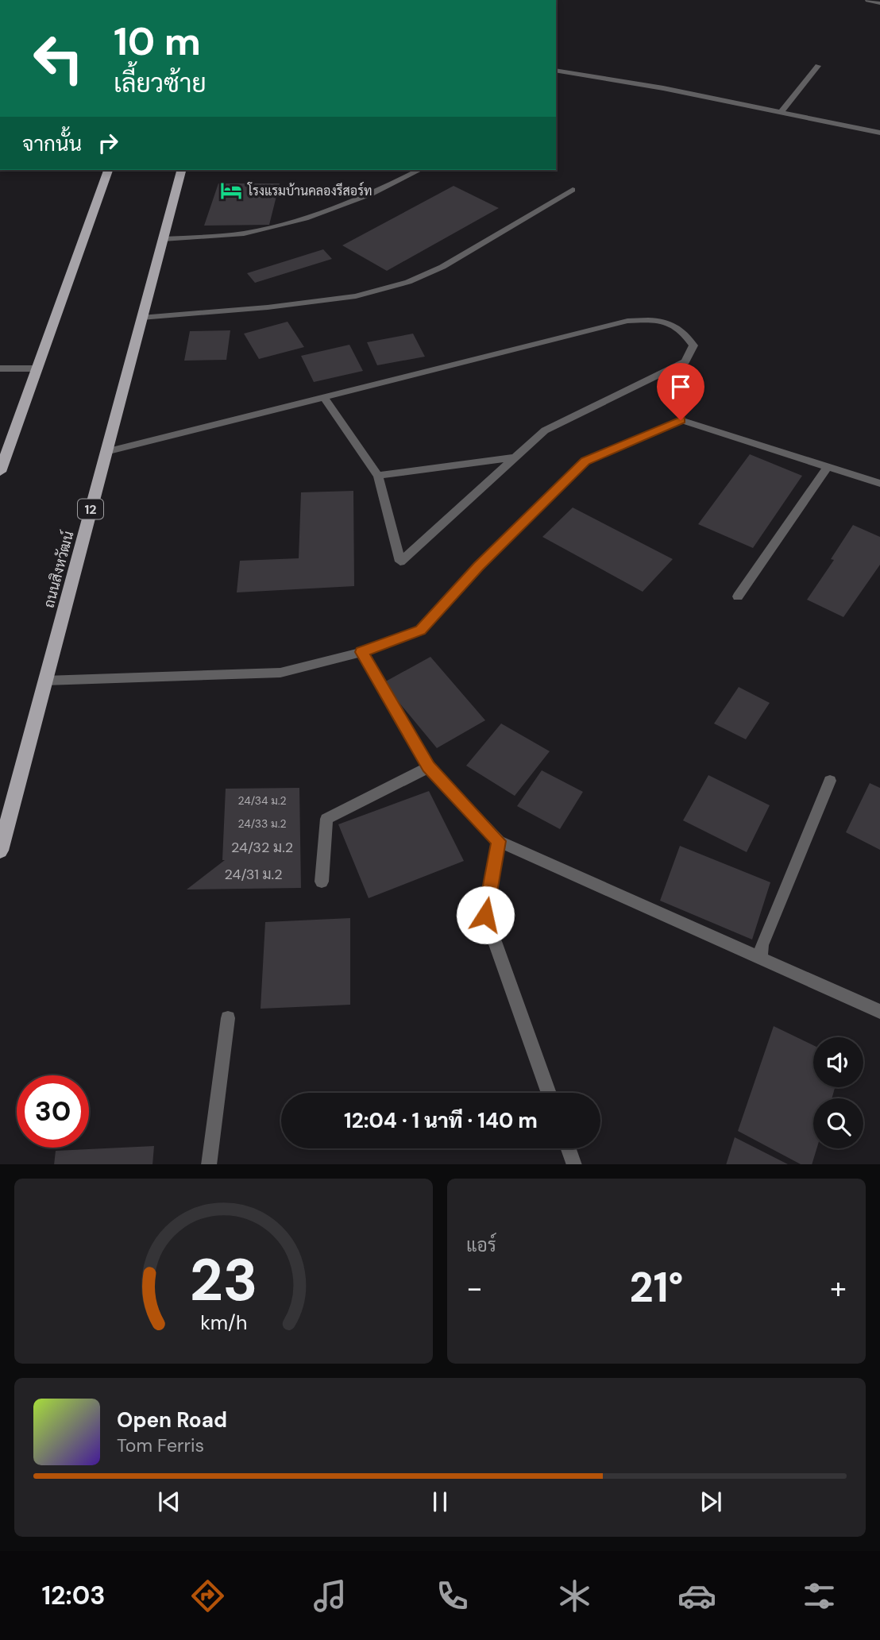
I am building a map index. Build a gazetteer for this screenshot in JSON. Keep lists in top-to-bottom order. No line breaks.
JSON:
{"streets":{"main road":["12","ถนนสิงหวัฒน์"]},"places":{"hotel":["โรงแรมบ้านคลองรีสอร์ท"]},"house_numbers":["24/34 ม.2","24/33 ม.2","24/32 ม.2","24/31 ม.2"],"page":{"turn":["10 m","เลี้ยวซ้าย"],"then":"จากนั้น","limit":"30","trip":"12:04 · 1 นาที · 140 m","tile":"แอร์","heat":["−","21°","+"],"song":["Open Road","Tom Ferris"],"tabs":"12:03","gauge":["23","km/h"]}}
